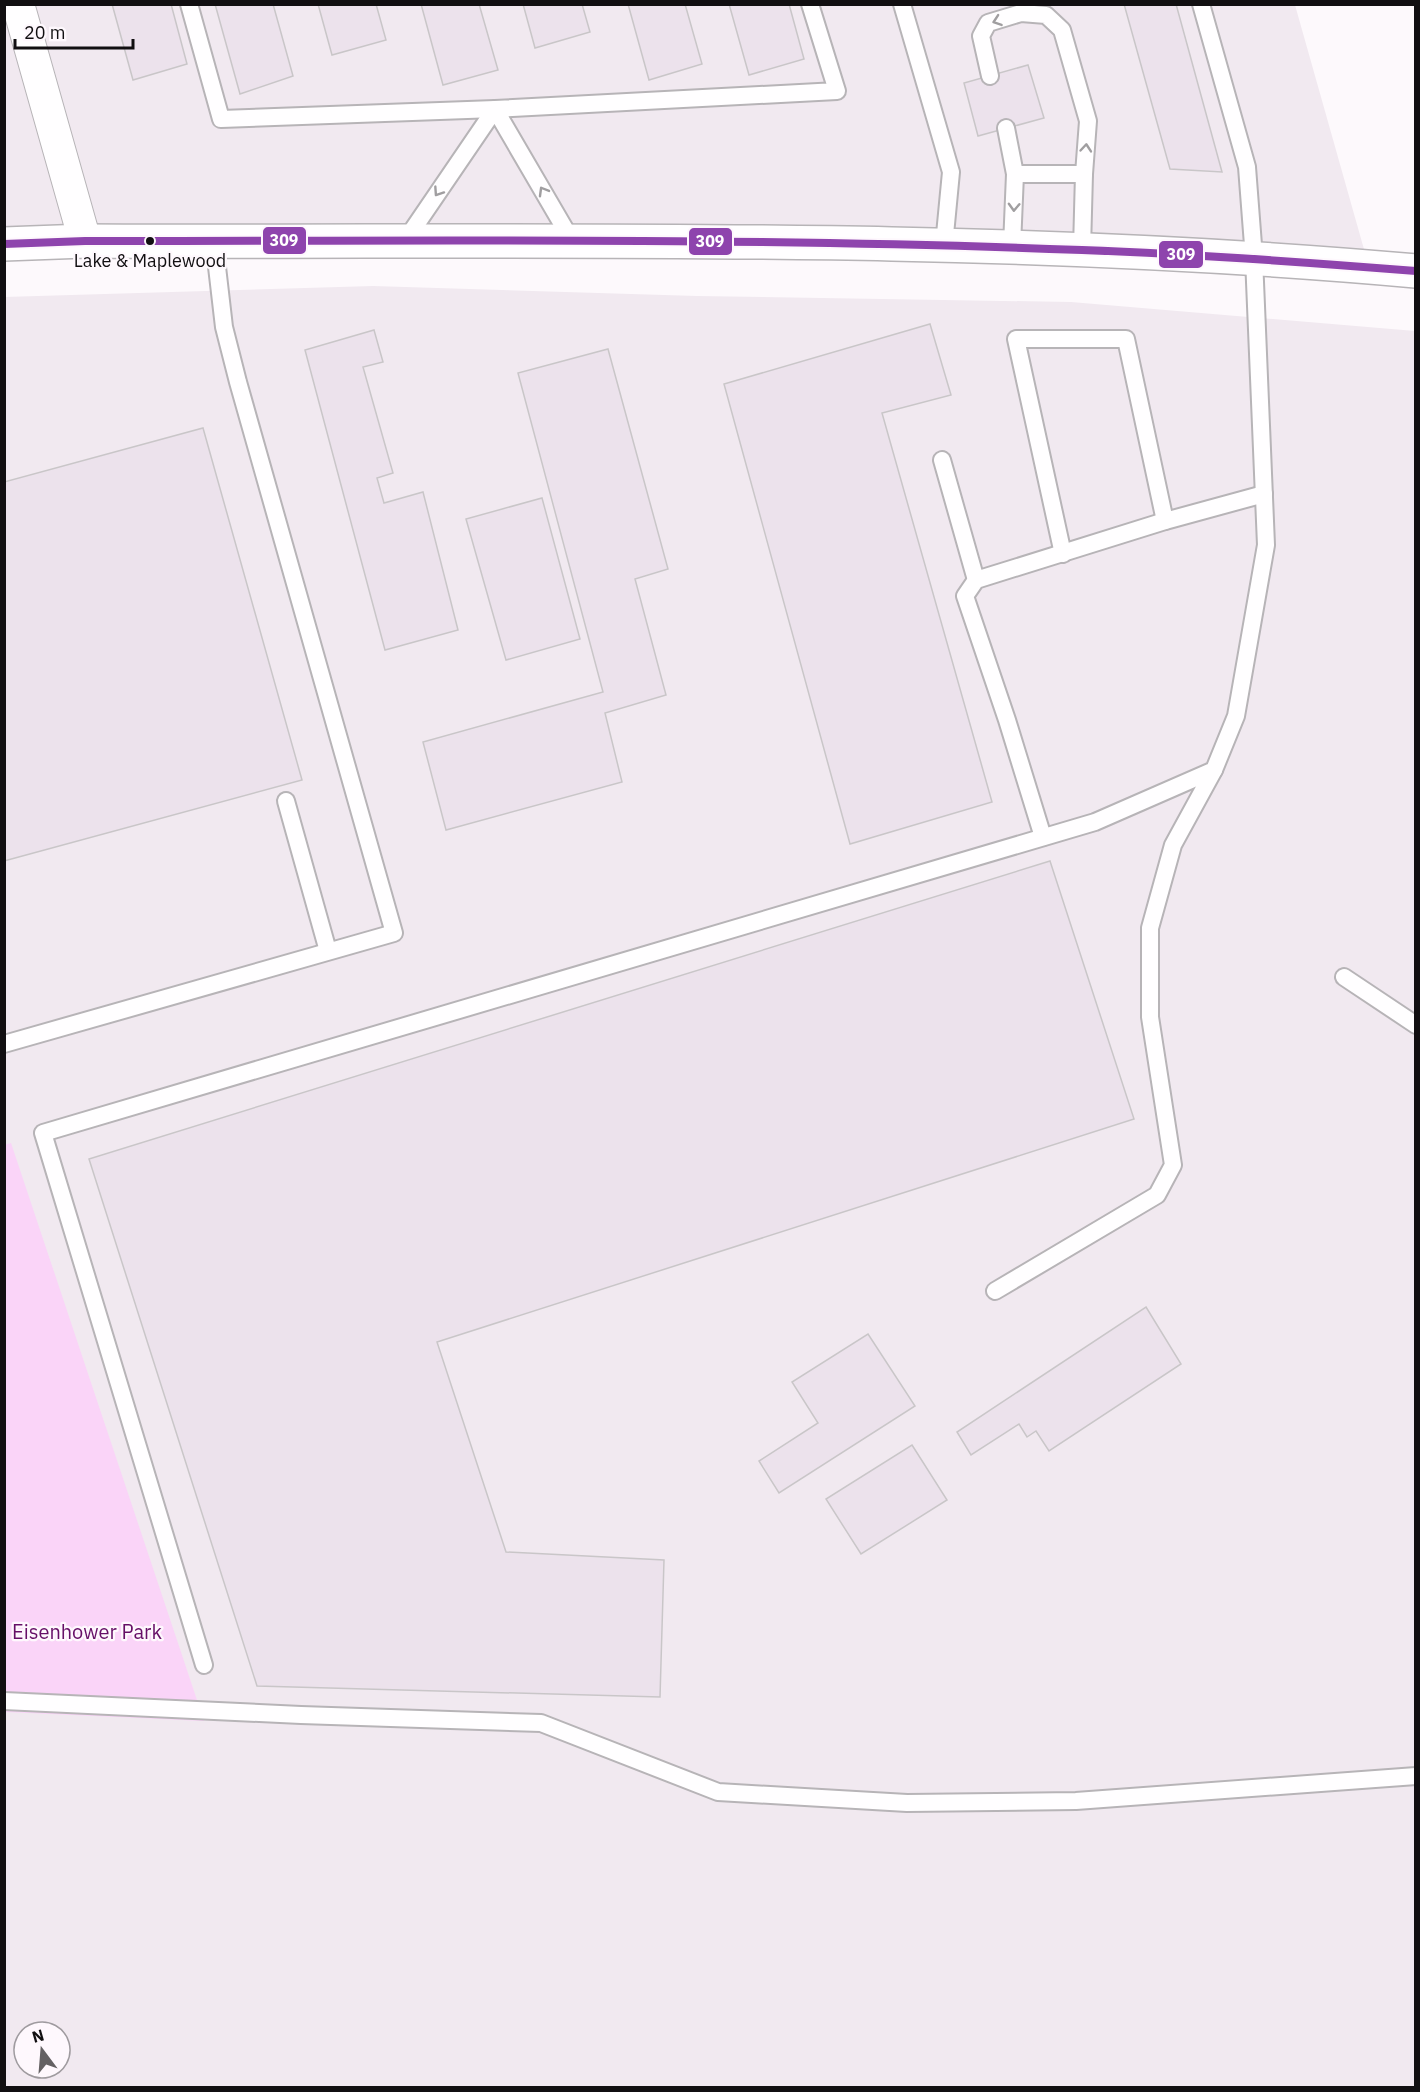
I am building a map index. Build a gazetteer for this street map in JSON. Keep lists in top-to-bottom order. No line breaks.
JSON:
{"parks":["Eisenhower Park"],"places":["Lake & Maplewood"],"lines":["transit line 309"],"scale_bar":"20 m","north":"top"}
